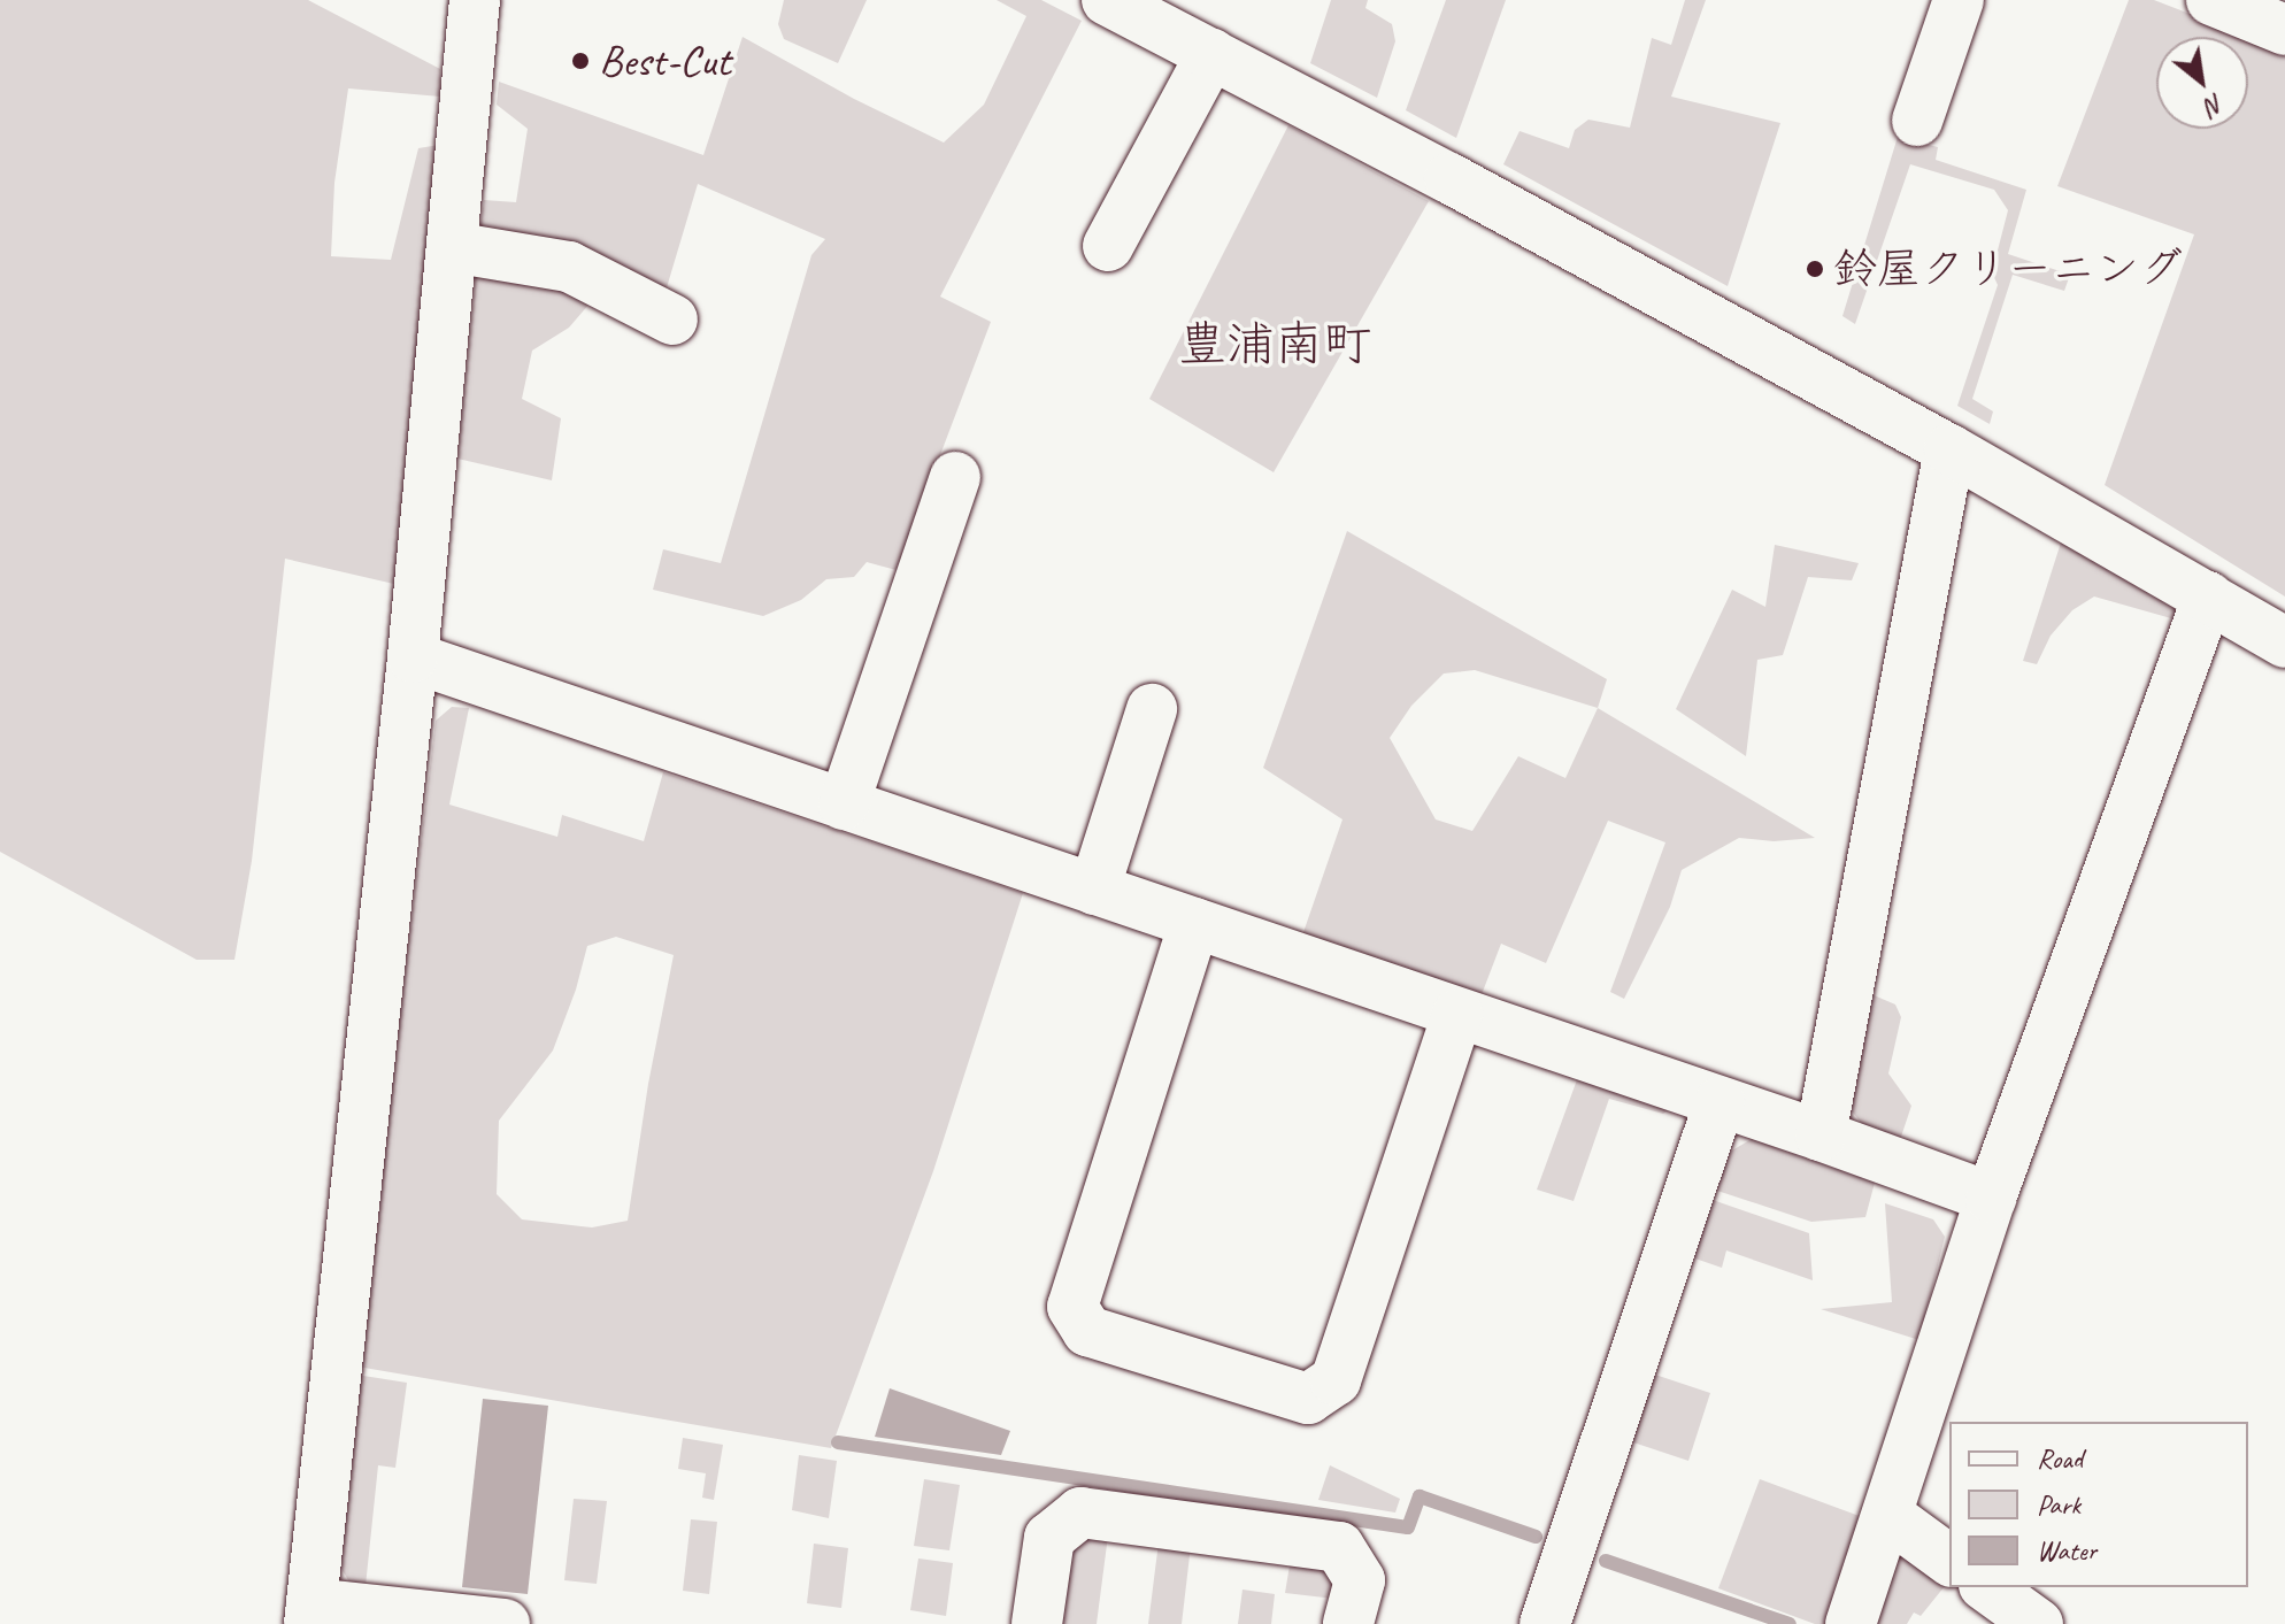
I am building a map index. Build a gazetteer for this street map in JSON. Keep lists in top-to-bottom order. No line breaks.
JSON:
{"districts":["豊浦南町"],"places":["Best-Cut","鈴屋クリーニング"],"legend":["Road","Park","Water"],"north":"bottom right"}
